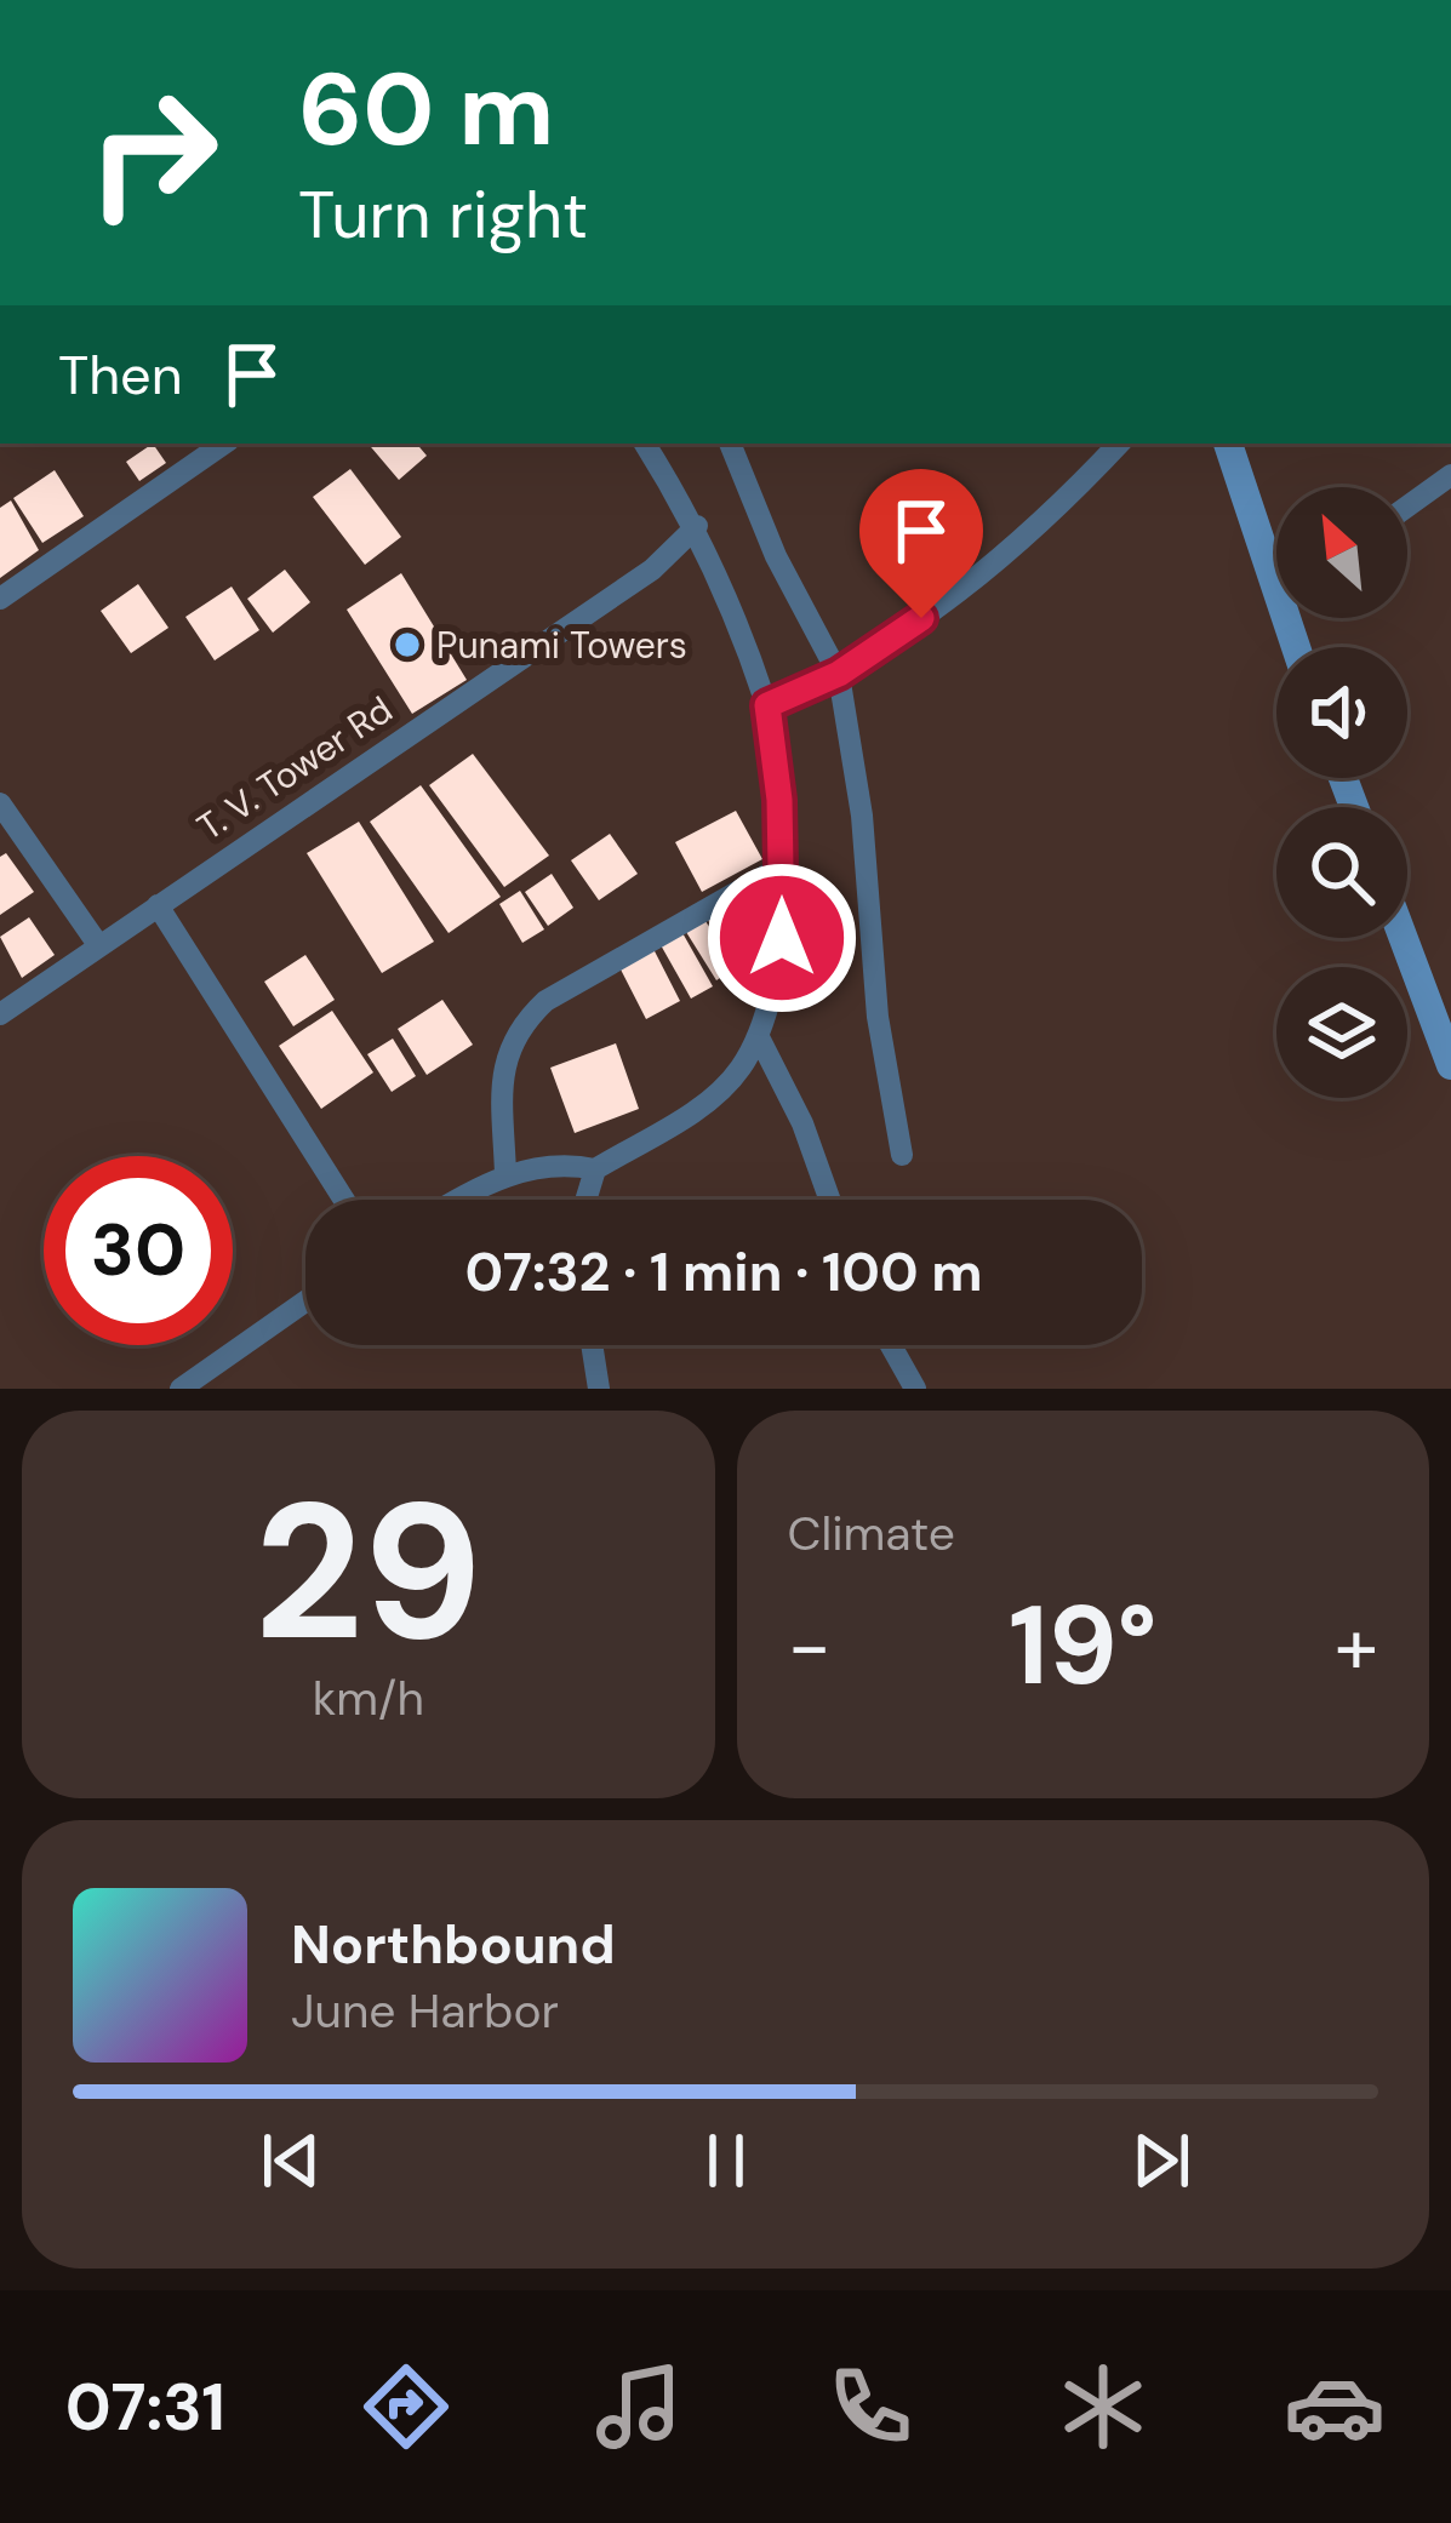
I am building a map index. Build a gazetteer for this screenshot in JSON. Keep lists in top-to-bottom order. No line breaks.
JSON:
{"streets":{"street":["T. V. Tower Rd"]},"places":["Punami Towers"],"north":"top left","page":{"turn":["60 m","Turn right"],"then":"Then","limit":"30","trip":"07:32 · 1 min · 100 m","tile":[["29","km/h"],"Climate"],"heat":["−","19°","+"],"song":["Northbound","June Harbor"],"tabs":"07:31"}}
